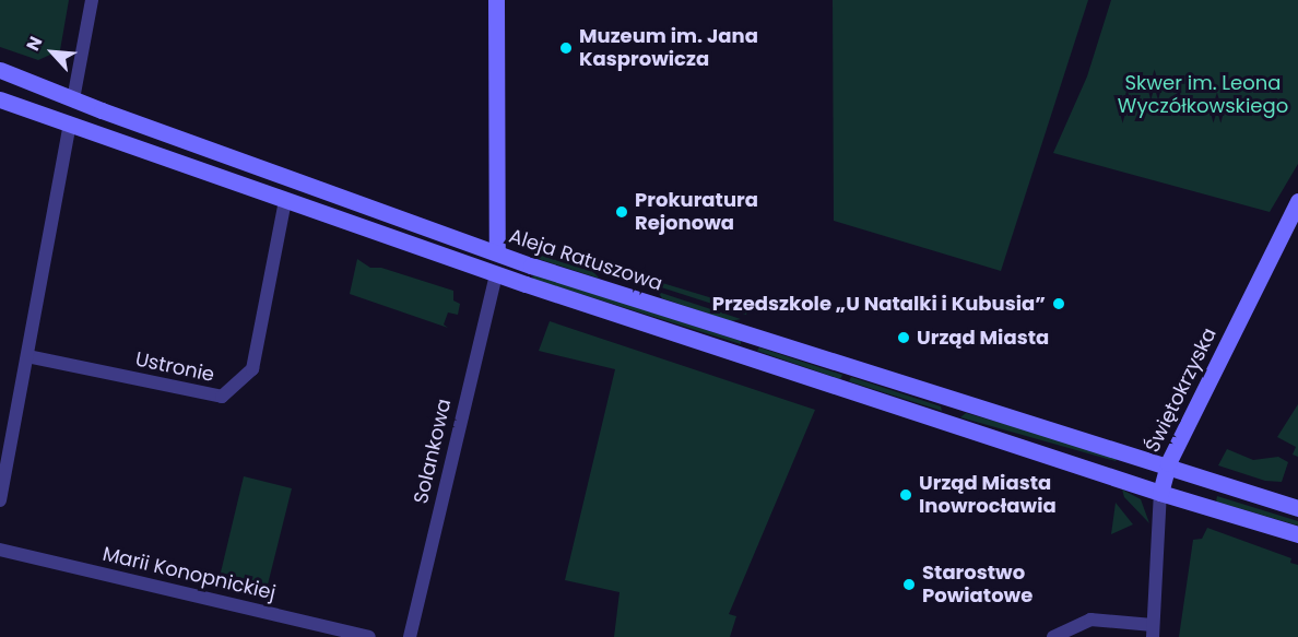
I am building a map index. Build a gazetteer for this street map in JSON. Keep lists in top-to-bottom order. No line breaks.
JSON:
{"streets":{"street":["Aleja Ratuszowa","Ustronie","Świętokrzyska","Solankowa","Marii Konopnickiej"]},"crossings":[["Aleja Ratuszowa","Świętokrzyska"]],"parks":["Skwer im. Leona Wyczółkowskiego"],"places":["Muzeum im. Jana Kasprowicza","Prokuratura Rejonowa","Przedszkole „U Natalki i Kubusia”","Urząd Miasta","Urząd Miasta Inowrocławia","Starostwo Powiatowe"],"north":"top left"}
